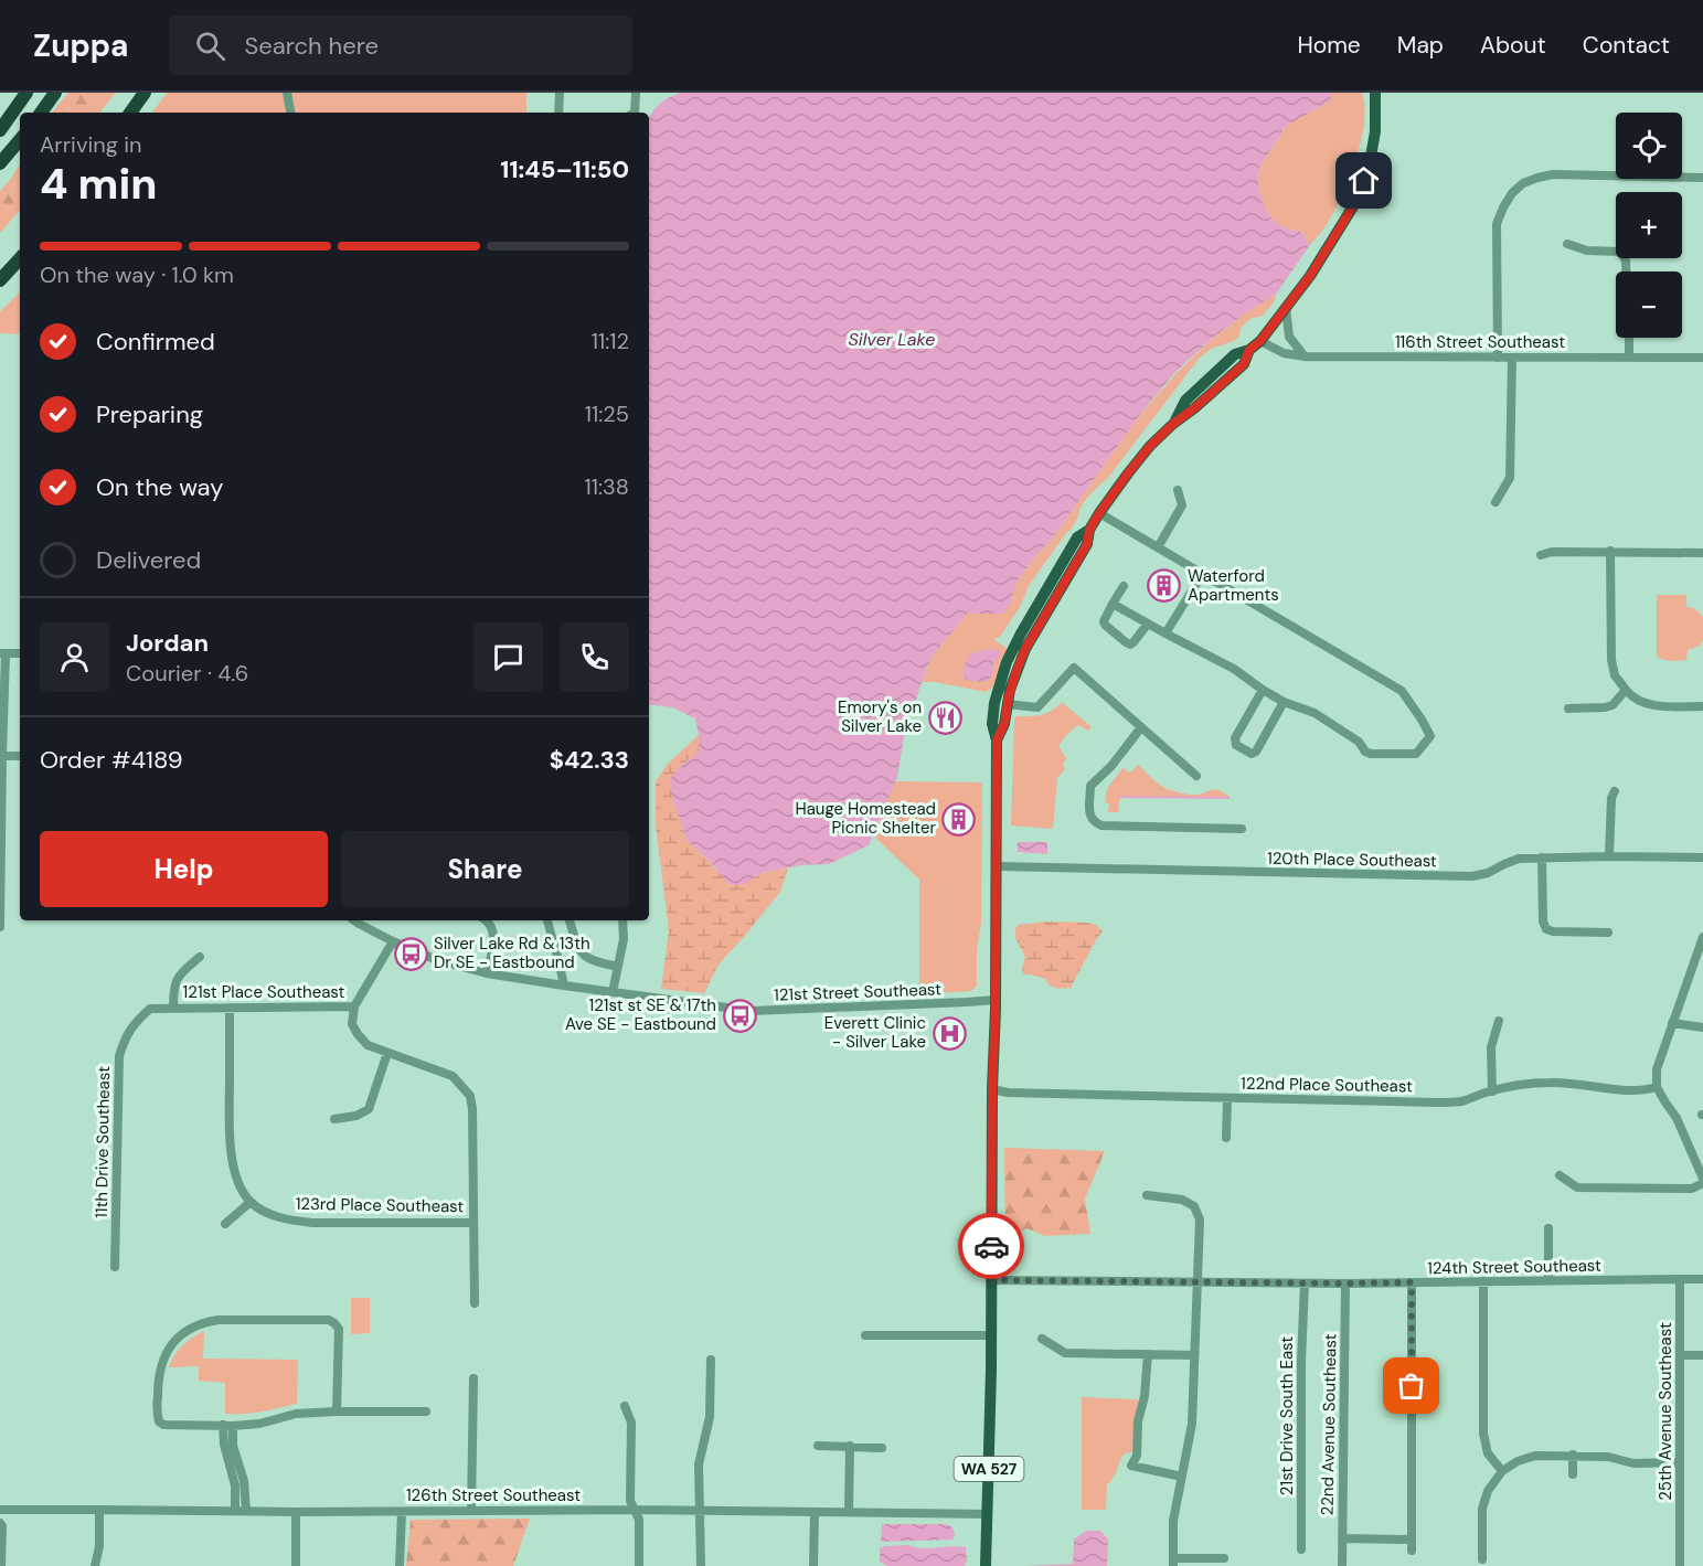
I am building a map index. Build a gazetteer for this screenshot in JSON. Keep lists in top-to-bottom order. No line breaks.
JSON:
{"streets":{"main road":["WA 527"],"street":["116th Street Southeast","120th Place Southeast","121st Place Southeast","121st Street Southeast","122nd Place Southeast","11th Drive Southeast","123rd Place Southeast","124th Street Southeast","25th Avenue Southeast","21st Drive South East","22nd Avenue Southeast","126th Street Southeast"]},"crossings":[["116th Street Southeast","WA 527"],["120th Place Southeast","WA 527"],["121st Place Southeast","11th Drive Southeast"],["121st Street Southeast","WA 527"],["122nd Place Southeast","WA 527"],["124th Street Southeast","25th Avenue Southeast"],["124th Street Southeast","21st Drive South East"],["124th Street Southeast","22nd Avenue Southeast"],["124th Street Southeast","WA 527"],["WA 527","126th Street Southeast"]],"water":["Silver Lake"],"places":{"building":["Waterford Apartments","Hauge Homestead Picnic Shelter"],"restaurant":["Emory's on Silver Lake"],"bus stop":["Silver Lake Rd & 13th Dr SE - Eastbound","121st st SE & 17th Ave SE - Eastbound"],"hospital":["Everett Clinic - Silver Lake"]},"page":{"header":"Zuppa","search":"Search here","nav":["Home","Map","About","Contact"],"map_buttons":["+","−"],"heading":["4 min","Arriving in","11:45–11:50"],"panel":["Jordan","Courier · 4.6","Order #4189","$42.33"],"bar":"On the way · 1.0 km","list":[["Confirmed","11:12"],["Preparing","11:25"],["On the way","11:38"],"Delivered"],"buttons":["Help","Share"]}}
